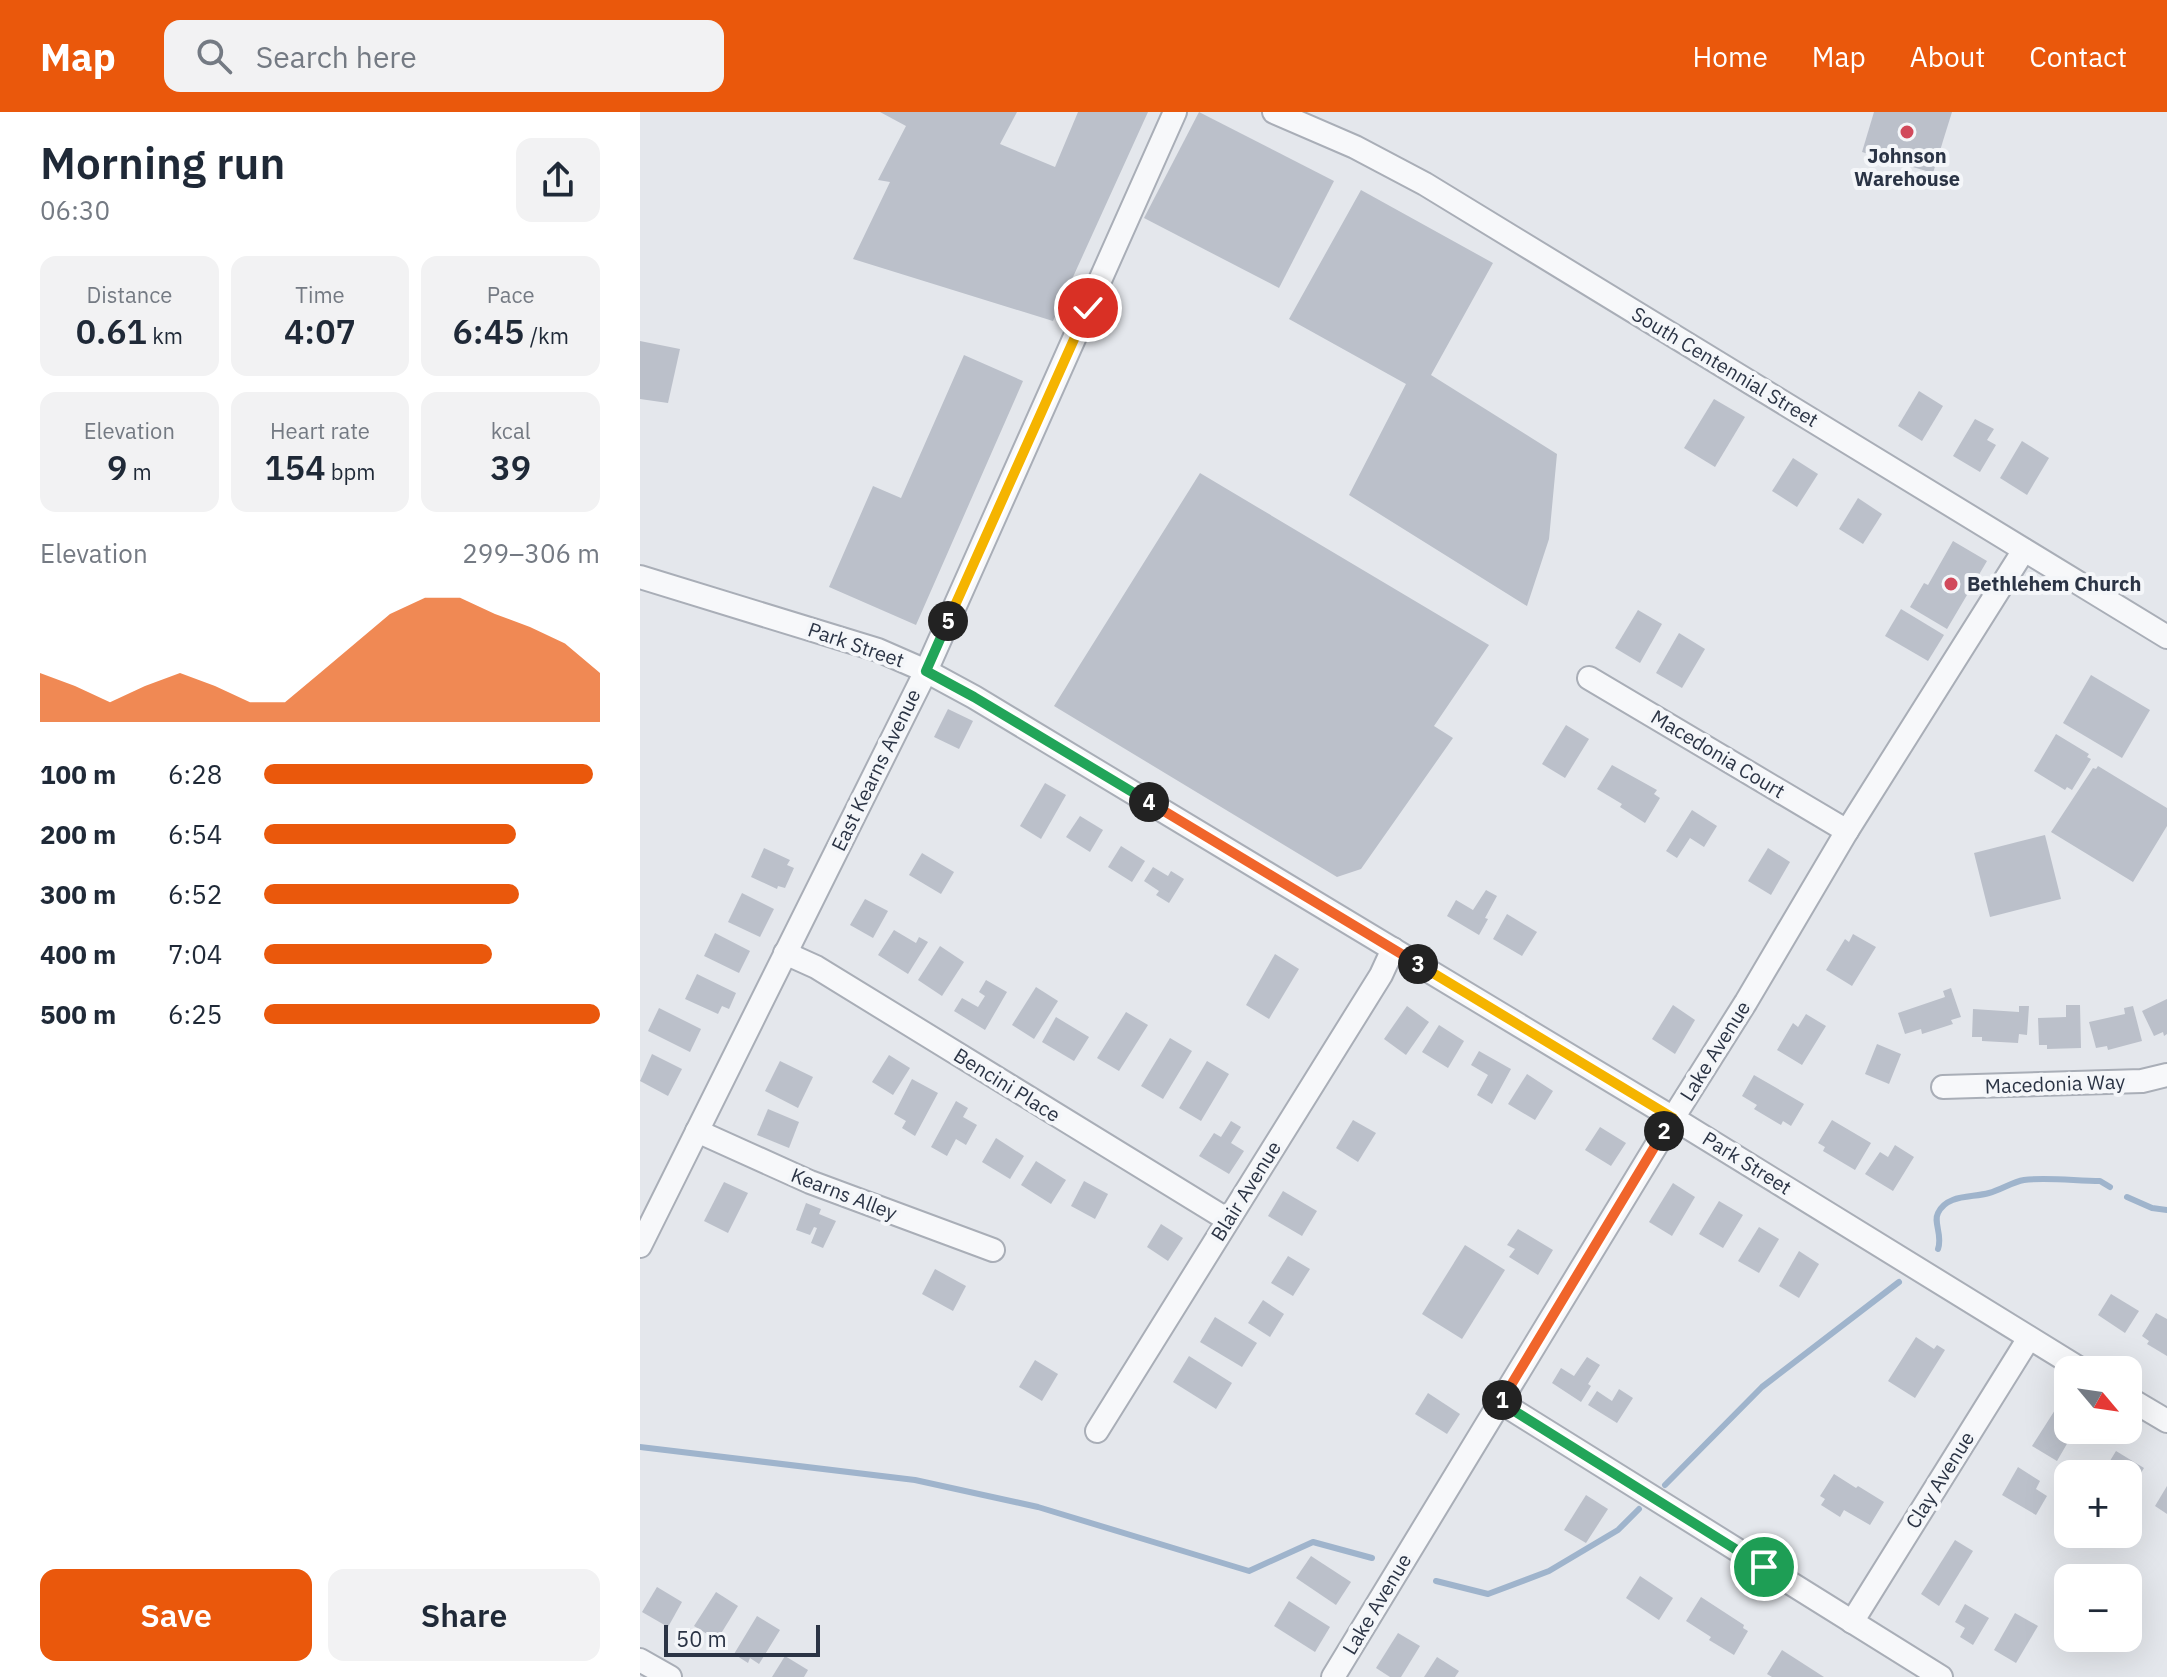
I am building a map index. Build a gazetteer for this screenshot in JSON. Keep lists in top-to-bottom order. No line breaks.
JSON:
{"streets":{"street":["South Centennial Street","Park Street","Macedonia Court","East Kearns Avenue","Lake Avenue","Macedonia Way","Bencini Place","Blair Avenue","Kearns Alley","Clay Avenue"]},"crossings":[["South Centennial Street","Lake Avenue"],["Park Street","East Kearns Avenue"],["Park Street","Lake Avenue"],["Park Street","Blair Avenue"],["Park Street","Clay Avenue"],["Macedonia Court","Lake Avenue"],["East Kearns Avenue","Bencini Place"],["East Kearns Avenue","Kearns Alley"],["Bencini Place","Blair Avenue"]],"places":["Johnson Warehouse","Bethlehem Church"],"scale_bar":"50 m","north":"bottom right","page":{"header":"Map","search":"Search here","nav":["Home","Map","About","Contact"],"heading":["Morning run","06:30"],"stats":[["Distance","0.61 km"],["Time","4:07"],["Pace","6:45 /km"],["Elevation","9 m"],["Heart rate","154 bpm"],["kcal","39"]],"chart":["Elevation","299–306 m"],"pins":["5","4","3","2","1"],"list":[{"name":"100 m","note":"6:28"},{"name":"200 m","note":"6:54"},{"name":"300 m","note":"6:52"},{"name":"400 m","note":"7:04"},{"name":"500 m","note":"6:25"}],"map_buttons":["+","−"],"buttons":["Save","Share"],"scale":"50 m"}}
